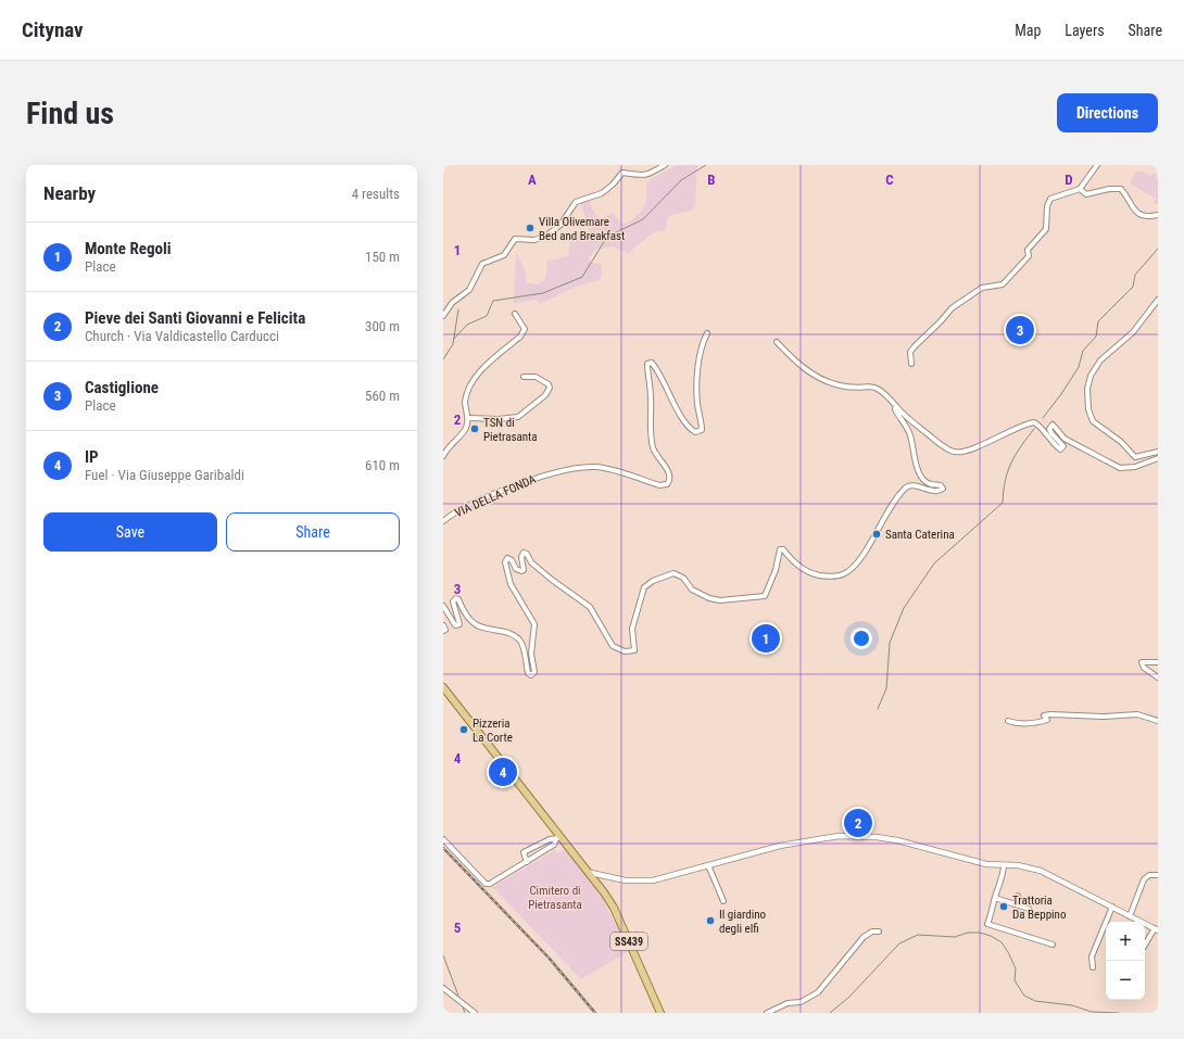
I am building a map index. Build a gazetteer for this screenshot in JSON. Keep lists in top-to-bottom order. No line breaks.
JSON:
{"streets":{"main road":["SS439"],"street":["VIA DELLA FONDA"]},"parks":["Cimitero di Pietrasanta"],"places":["Villa Olivemare Bed and Breakfast","TSN di Pietrasanta","Santa Caterina","Pizzeria La Corte","Trattoria Da Beppino","Il giardino degli elfi"],"page":{"header":"Citynav","nav":["Map","Layers","Share"],"buttons":["Directions",["Save","Share"]],"title":"Find us","heading":["Nearby","4 results"],"list":[{"mark":"1","name":"Monte Regoli","note":"Place","value":"150 m"},{"mark":"2","name":"Pieve dei Santi Giovanni e Felicita","note":"Church · Via Valdicastello Carducci","value":"300 m"},{"mark":"3","name":"Castiglione","note":"Place","value":"560 m"},{"mark":"4","name":"IP","note":"Fuel · Via Giuseppe Garibaldi","value":"610 m"}],"pins":["3","1","4","2"],"map_buttons":["+","−"]},"grid":{"columns":["A","B","C","D"],"rows":["1","2","3","4","5"]}}
